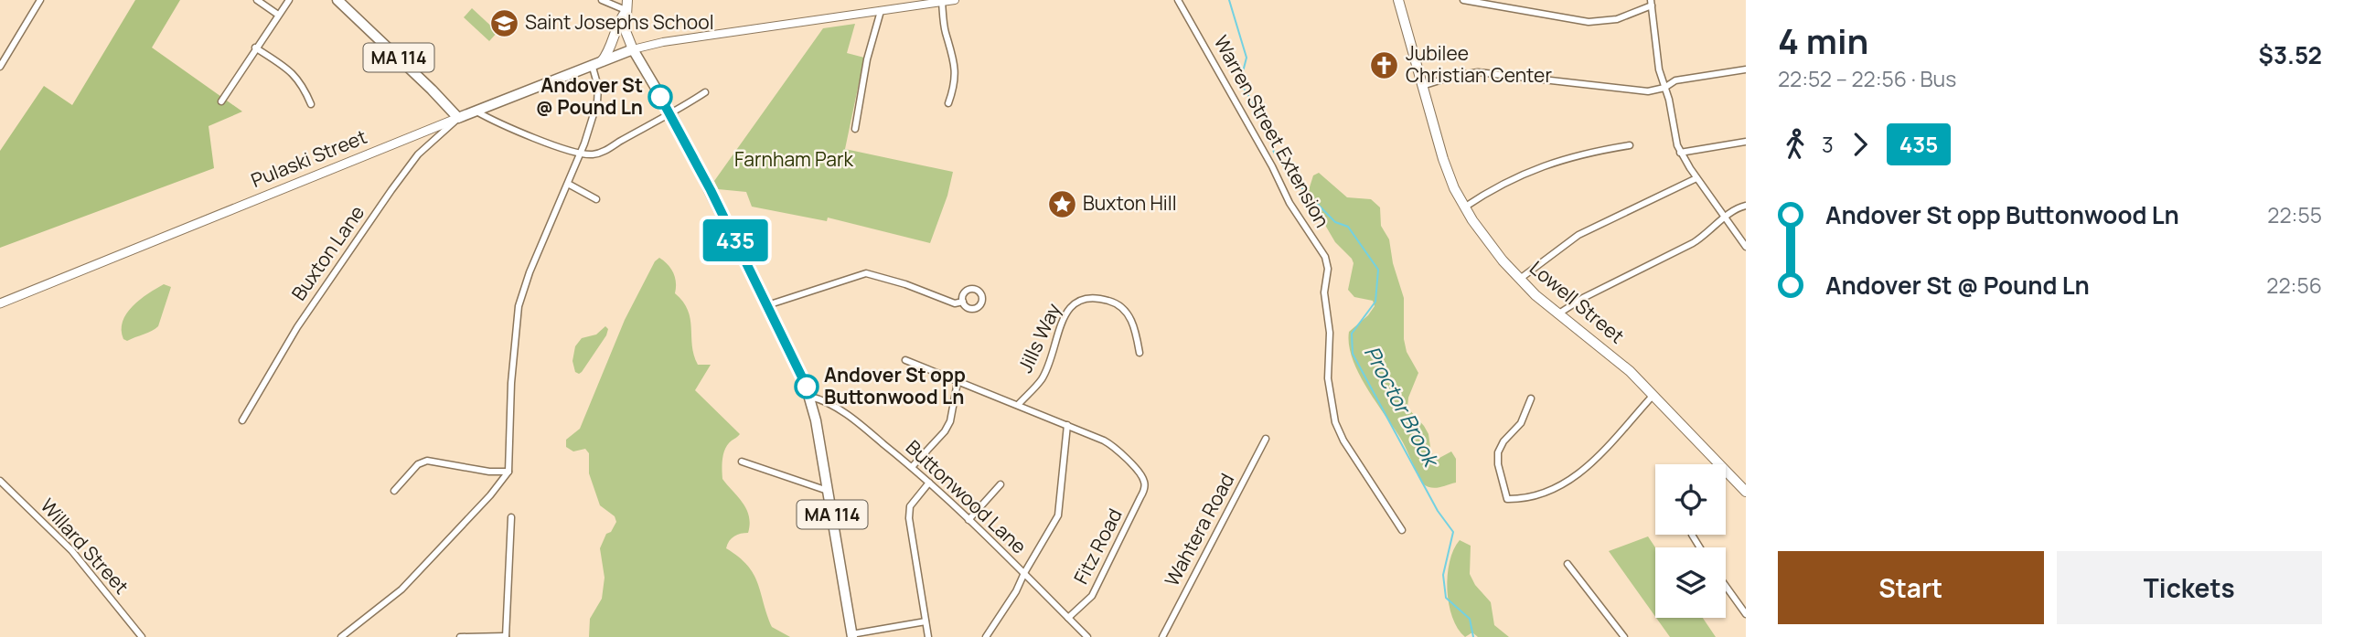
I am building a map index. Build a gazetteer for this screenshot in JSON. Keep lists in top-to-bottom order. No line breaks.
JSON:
{"streets":{"highway":["MA 114","Pulaski Street"],"main road":["Lowell Street"],"street":["Warren Street Extension","Buxton Lane","Jills Way","Buttonwood Lane","Wahtera Road","Willard Street","Fitz Road"]},"crossings":[["MA 114","Pulaski Street"],["MA 114","Buxton Lane"],["MA 114","Buttonwood Lane"],["Pulaski Street","Buxton Lane"],["Buttonwood Lane","Fitz Road"]],"water":["Proctor Brook"],"parks":["Farnham Park"],"places":{"school or university":["Saint Josephs School"],"church":["Jubilee Christian Center"],"other":["Andover St @ Pound Ln","Andover St opp Buttonwood Ln"],"place":["Buxton Hill"]},"lines":["bus line 435"],"page":{"on_map":"435","heading":["4 min","22:52 – 22:56 · Bus","$3.52"],"legs":["3","435"],"list":[{"name":"Andover St opp Buttonwood Ln","value":"22:55"},{"name":"Andover St @ Pound Ln","value":"22:56"}],"buttons":["Start","Tickets"]}}
